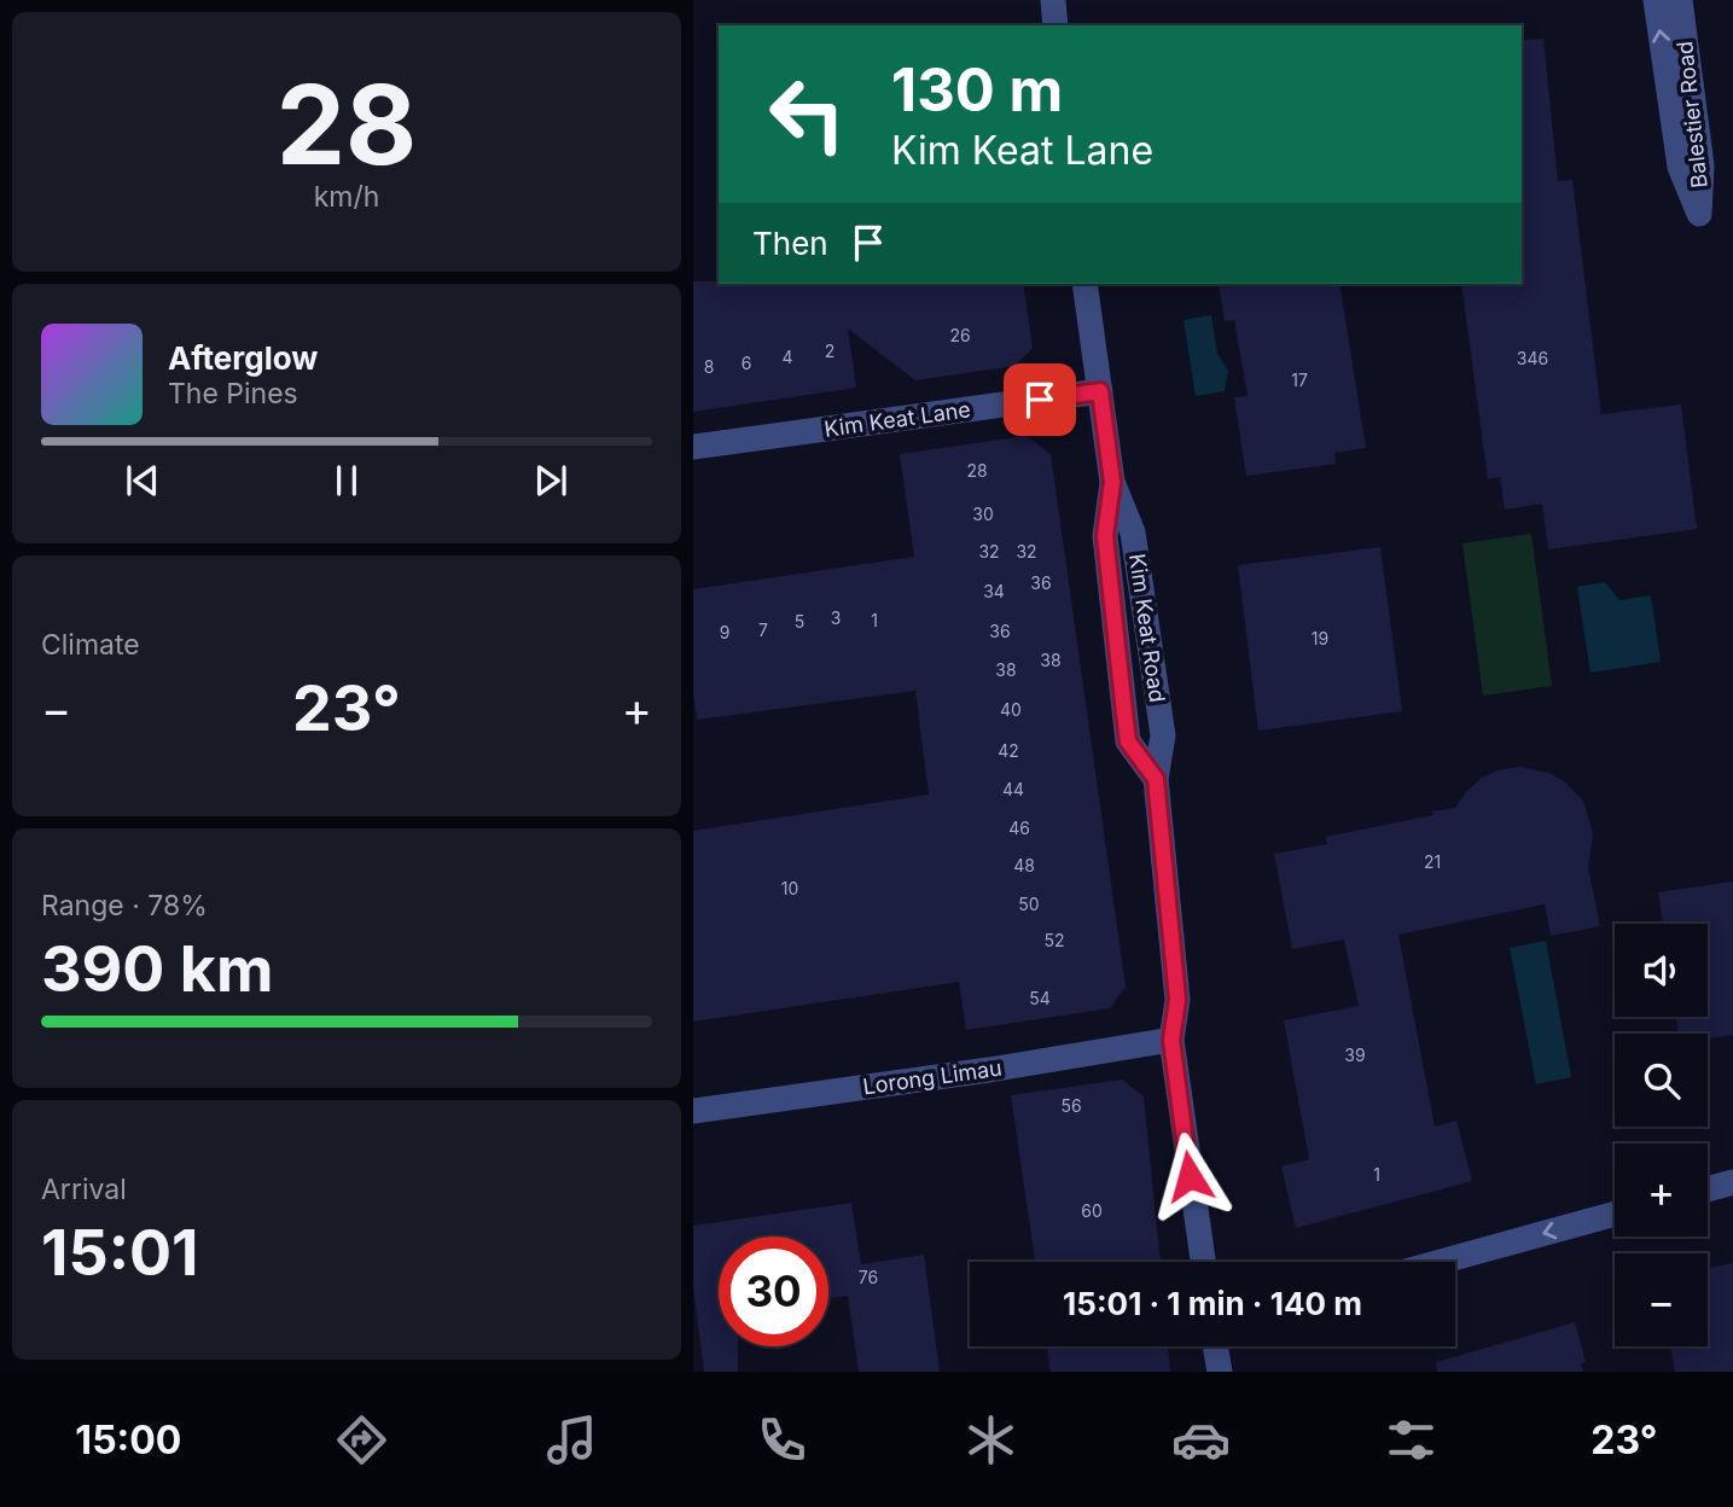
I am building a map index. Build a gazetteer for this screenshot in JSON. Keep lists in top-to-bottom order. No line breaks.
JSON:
{"streets":{"street":["Balestier Road","Kim Keat Lane","Kim Keat Road","Lorong Limau"]},"crossings":[["Kim Keat Lane","Kim Keat Road"],["Kim Keat Road","Lorong Limau"]],"house_numbers":["26","2","4","346","6","8","17","28","30","32","32","36","34","3","1","5","7","36","9","19","38","38","40","42","44","46","21","48","10","50","52","54","39","56","1","60","76"],"page":{"tile":[["28","km/h"],"Climate",["Range · 78%","390 km"],["Arrival","15:01"]],"turn":["130 m","Kim Keat Lane"],"then":"Then","song":["Afterglow","The Pines"],"heat":["−","23°","+"],"map_buttons":["+","−"],"limit":"30","trip":"15:01 · 1 min · 140 m","tabs":["15:00","23°"]}}
